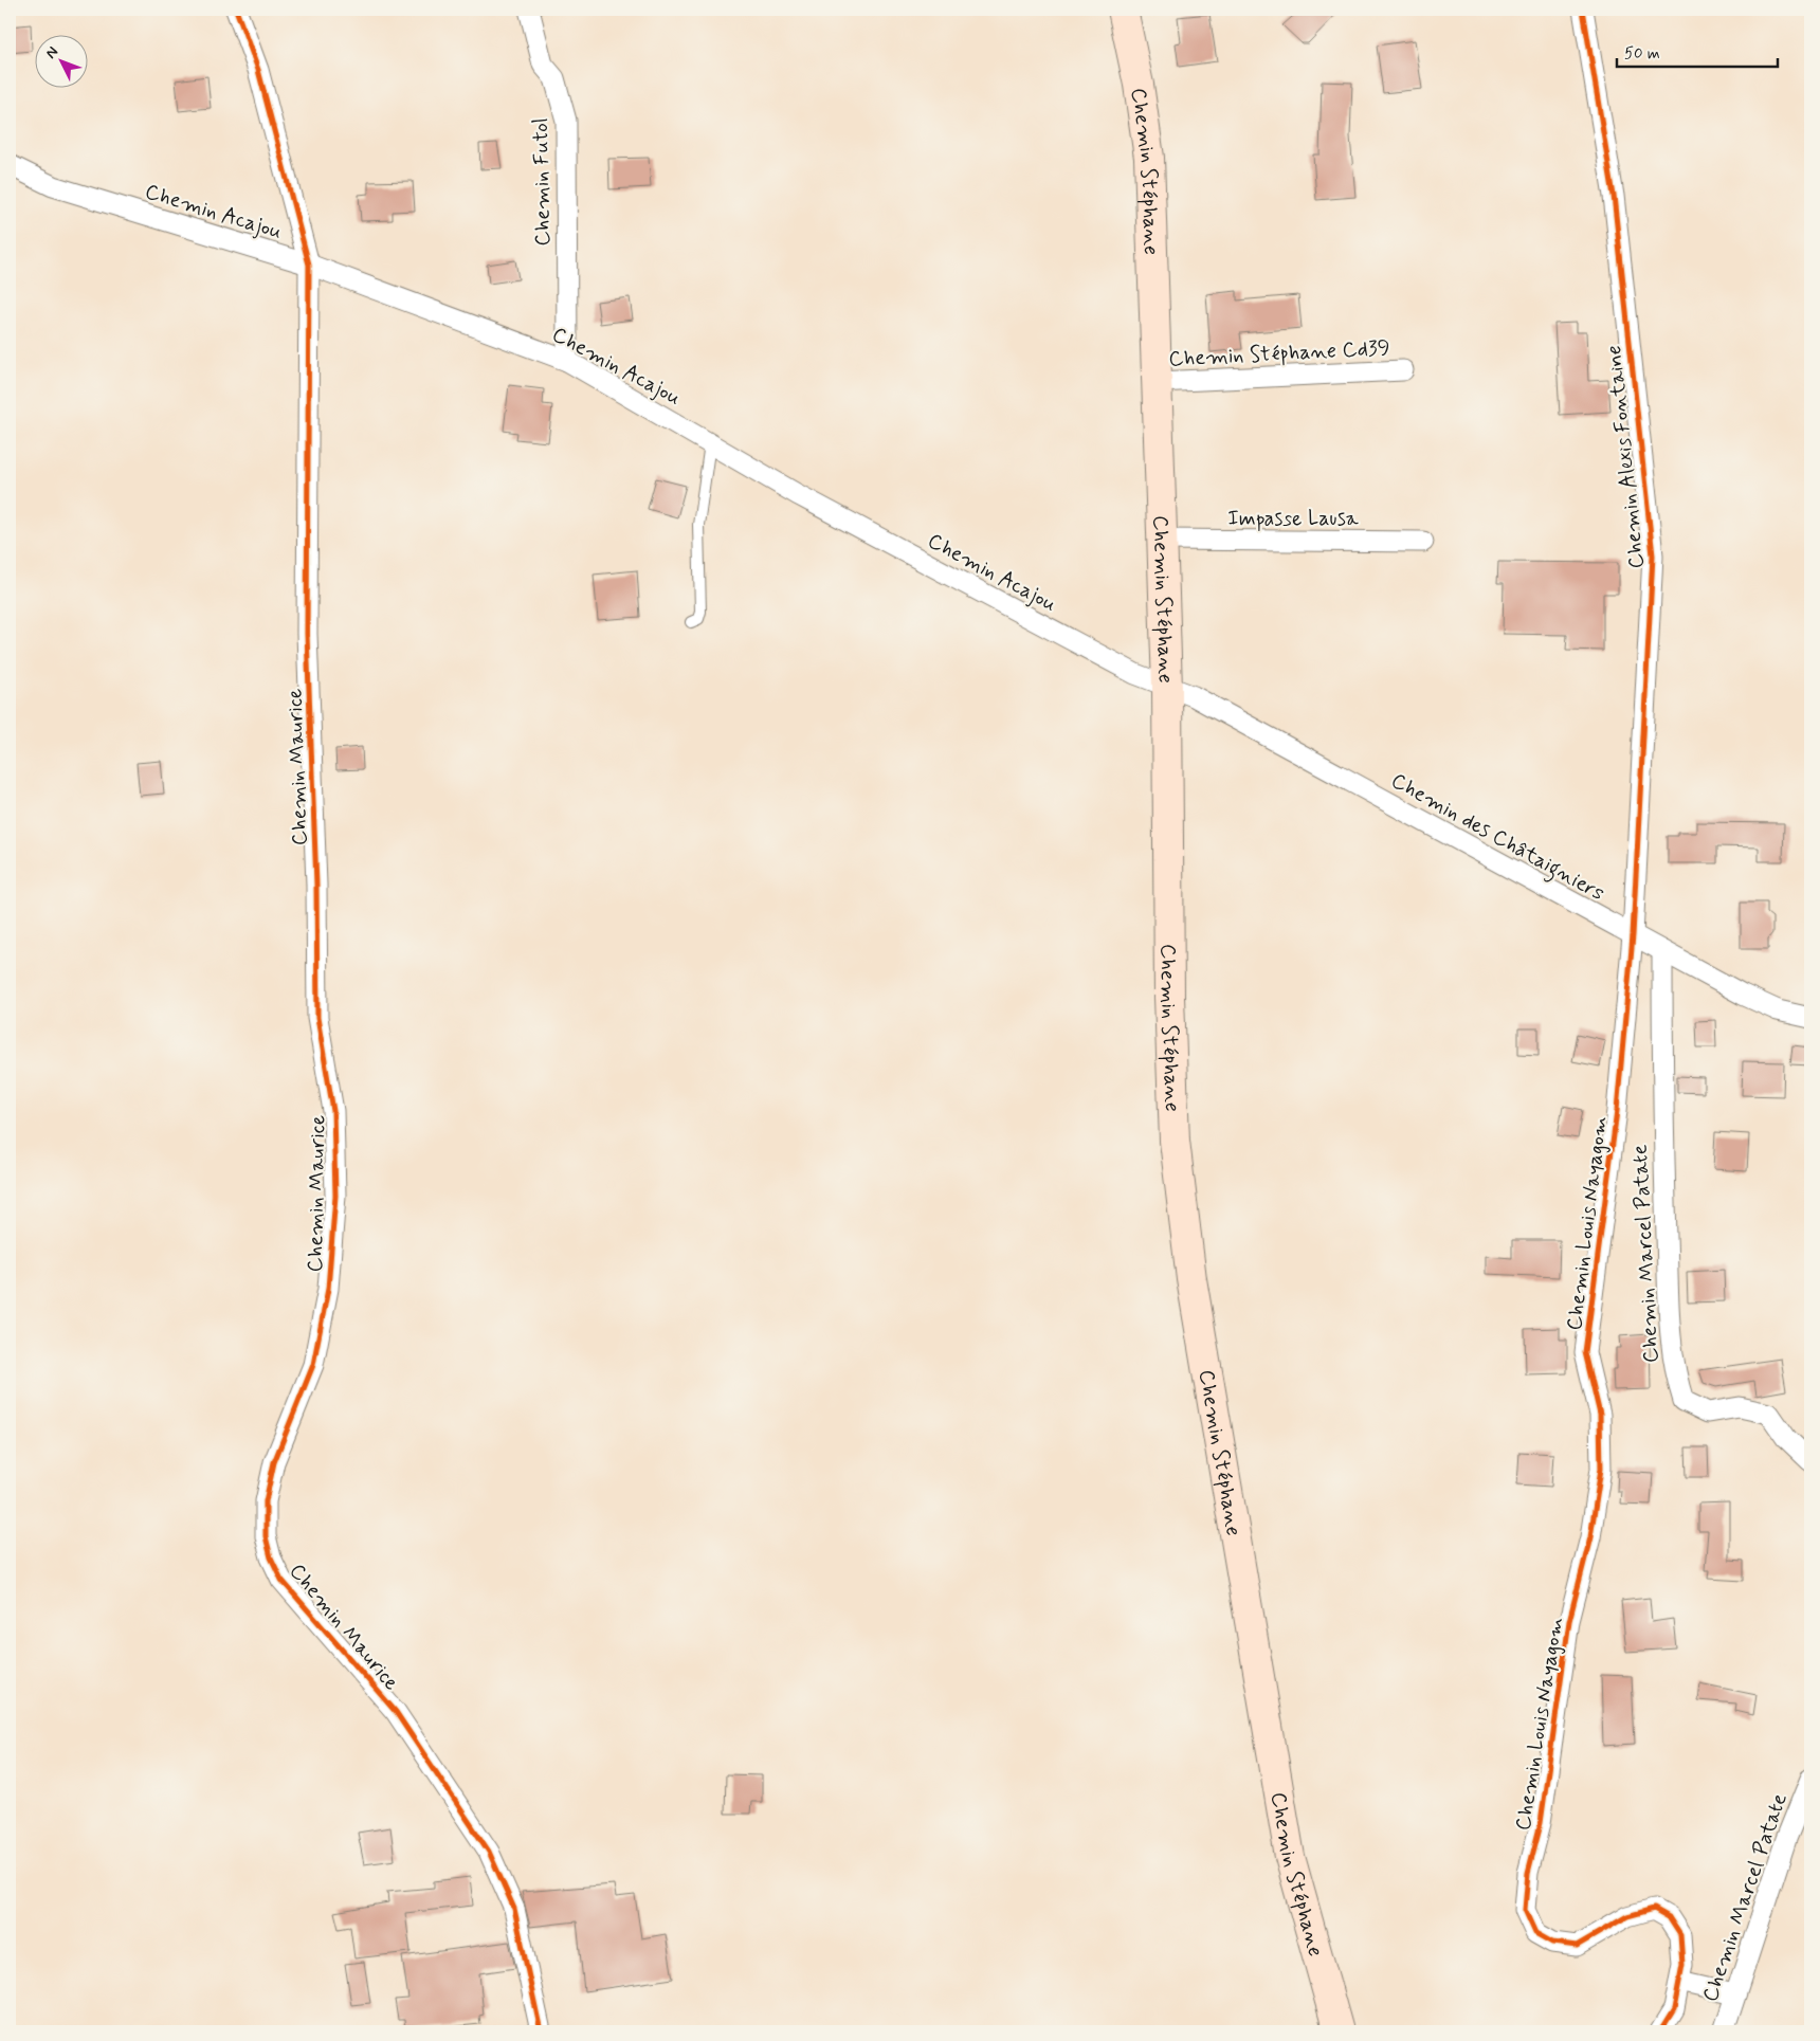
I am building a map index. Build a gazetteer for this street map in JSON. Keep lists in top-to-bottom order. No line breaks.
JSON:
{"streets":{"main road":["Chemin Stéphane"],"street":["Chemin Futol","Chemin Acajou","Chemin Stéphane Cd39","Chemin Alexis Fontaine","Impasse Lausa","Chemin Maurice","Chemin des Châtaigniers","Chemin Louis Nayagom","Chemin Marcel Patate"]},"crossings":[["Chemin Stéphane","Chemin Acajou"],["Chemin Stéphane","Chemin Stéphane Cd39"],["Chemin Stéphane","Impasse Lausa"],["Chemin Stéphane","Chemin des Châtaigniers"],["Chemin Futol","Chemin Acajou"],["Chemin Acajou","Chemin Maurice"],["Chemin Acajou","Chemin des Châtaigniers"],["Chemin Alexis Fontaine","Chemin des Châtaigniers"],["Chemin Alexis Fontaine","Chemin Louis Nayagom"],["Chemin des Châtaigniers","Chemin Louis Nayagom"],["Chemin des Châtaigniers","Chemin Marcel Patate"]],"scale_bar":"50 m","north":"top left"}
